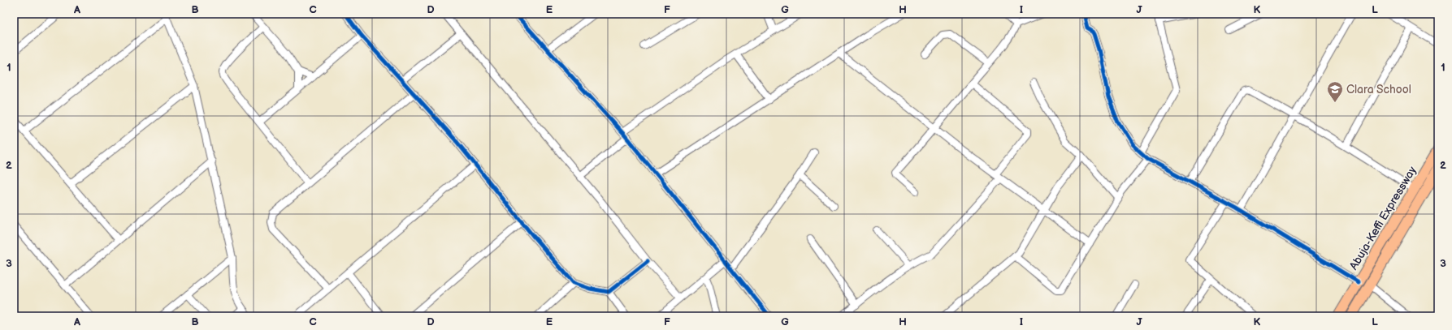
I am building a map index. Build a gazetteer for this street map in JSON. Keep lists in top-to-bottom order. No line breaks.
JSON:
{"streets":{"highway":["Abuja-Keffi Expressway"]},"places":{"school or university":["Clara School"]},"grid":{"columns":["A","B","C","D","E","F","G","H","I","J","K","L"],"rows":["1","2","3"]}}
